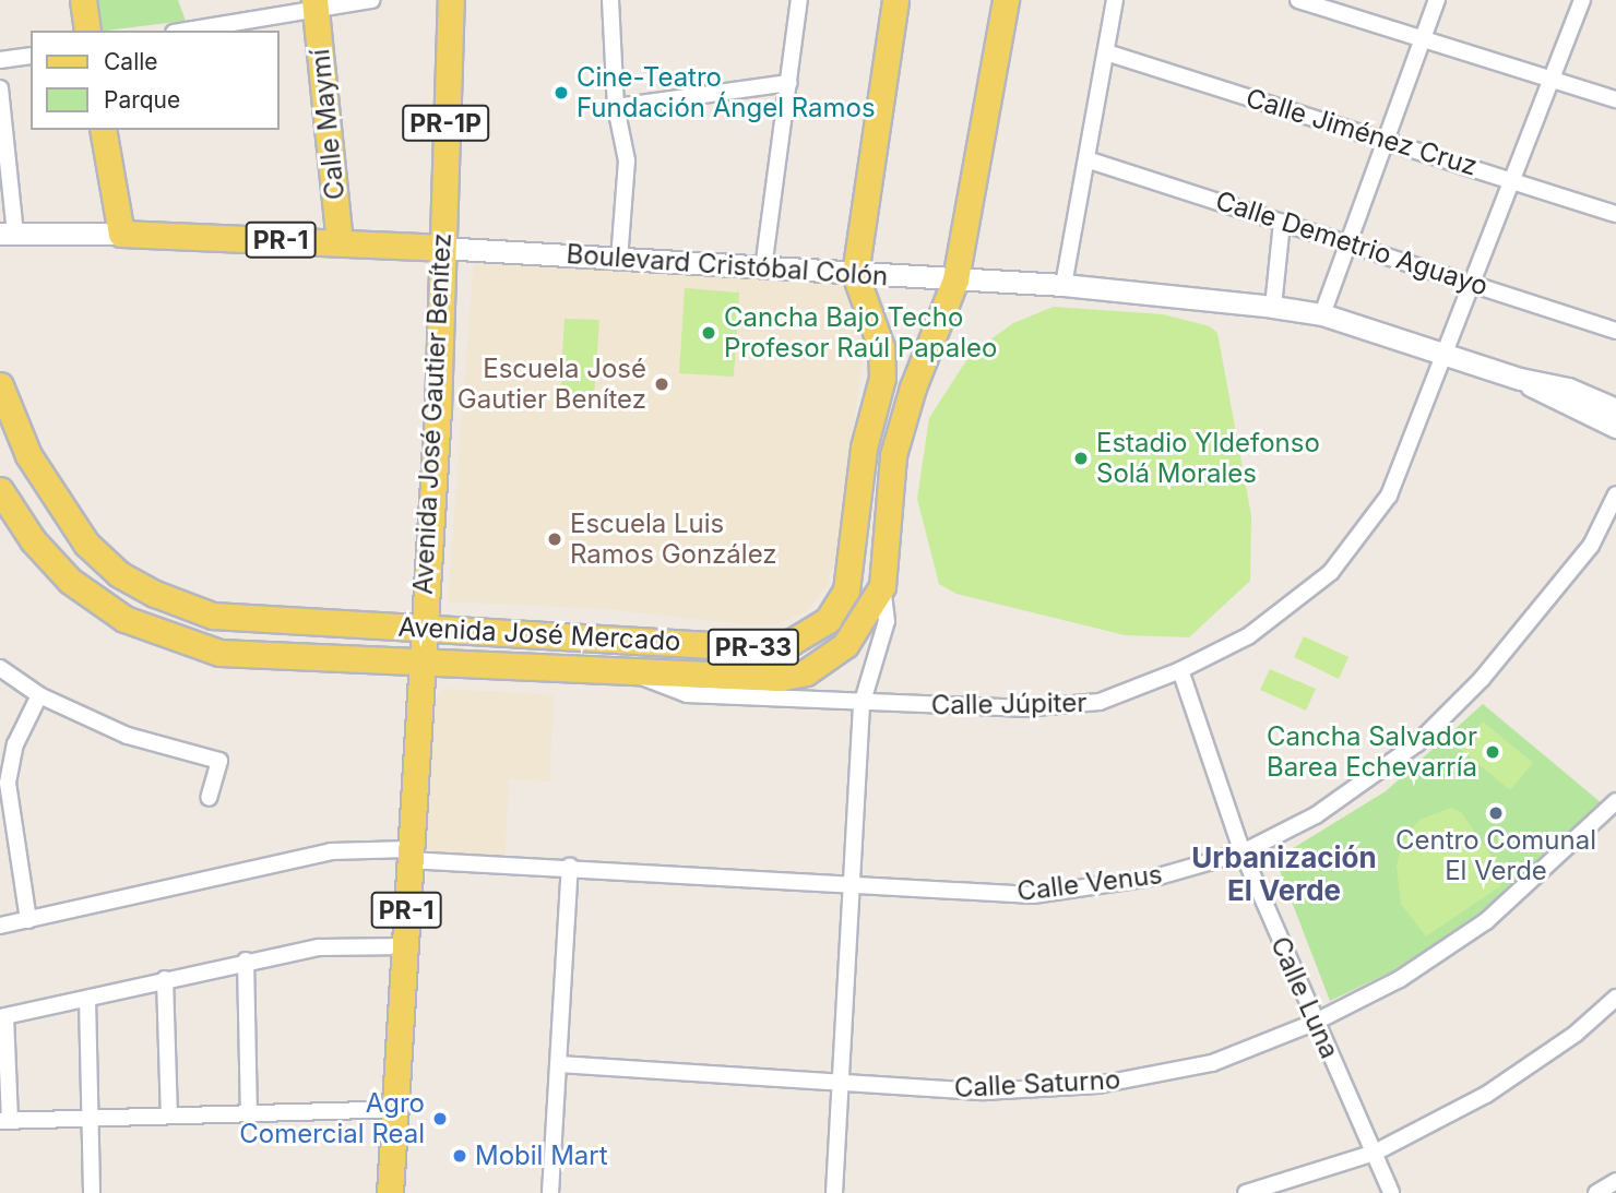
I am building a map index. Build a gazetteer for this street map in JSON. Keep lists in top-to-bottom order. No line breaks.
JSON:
{"streets":{"main road":["PR-1P","Calle Maymí","PR-1","Boulevard Cristóbal Colón","Avenida José Gautier Benítez","Avenida José Mercado","PR-33"],"street":["Calle Jiménez Cruz","Calle Demetrio Aguayo","Calle Júpiter","Calle Venus","Calle Luna","Calle Saturno"]},"crossings":[["Calle Maymí","Boulevard Cristóbal Colón"],["Calle Jiménez Cruz","Calle Júpiter"],["Calle Demetrio Aguayo","Calle Júpiter"],["Boulevard Cristóbal Colón","Avenida José Gautier Benítez"],["Boulevard Cristóbal Colón","Avenida José Mercado"],["Boulevard Cristóbal Colón","PR-33"],["Boulevard Cristóbal Colón","Calle Júpiter"],["Avenida José Gautier Benítez","Avenida José Mercado"],["Avenida José Gautier Benítez","Calle Venus"],["Avenida José Mercado","PR-33"],["Avenida José Mercado","Calle Júpiter"],["Calle Júpiter","Calle Luna"],["Calle Venus","Calle Luna"],["Calle Luna","Calle Saturno"]],"districts":["Urbanización El Verde"],"places":["Cine-Teatro Fundación Ángel Ramos","Cancha Bajo Techo Profesor Raúl Papaleo","Escuela José Gautier Benítez","Estadio Yldefonso Solá Morales","Escuela Luis Ramos González","Cancha Salvador Barea Echevarría","Centro Comunal El Verde","Agro Comercial Real","Mobil Mart"],"legend":["Calle","Parque"]}
